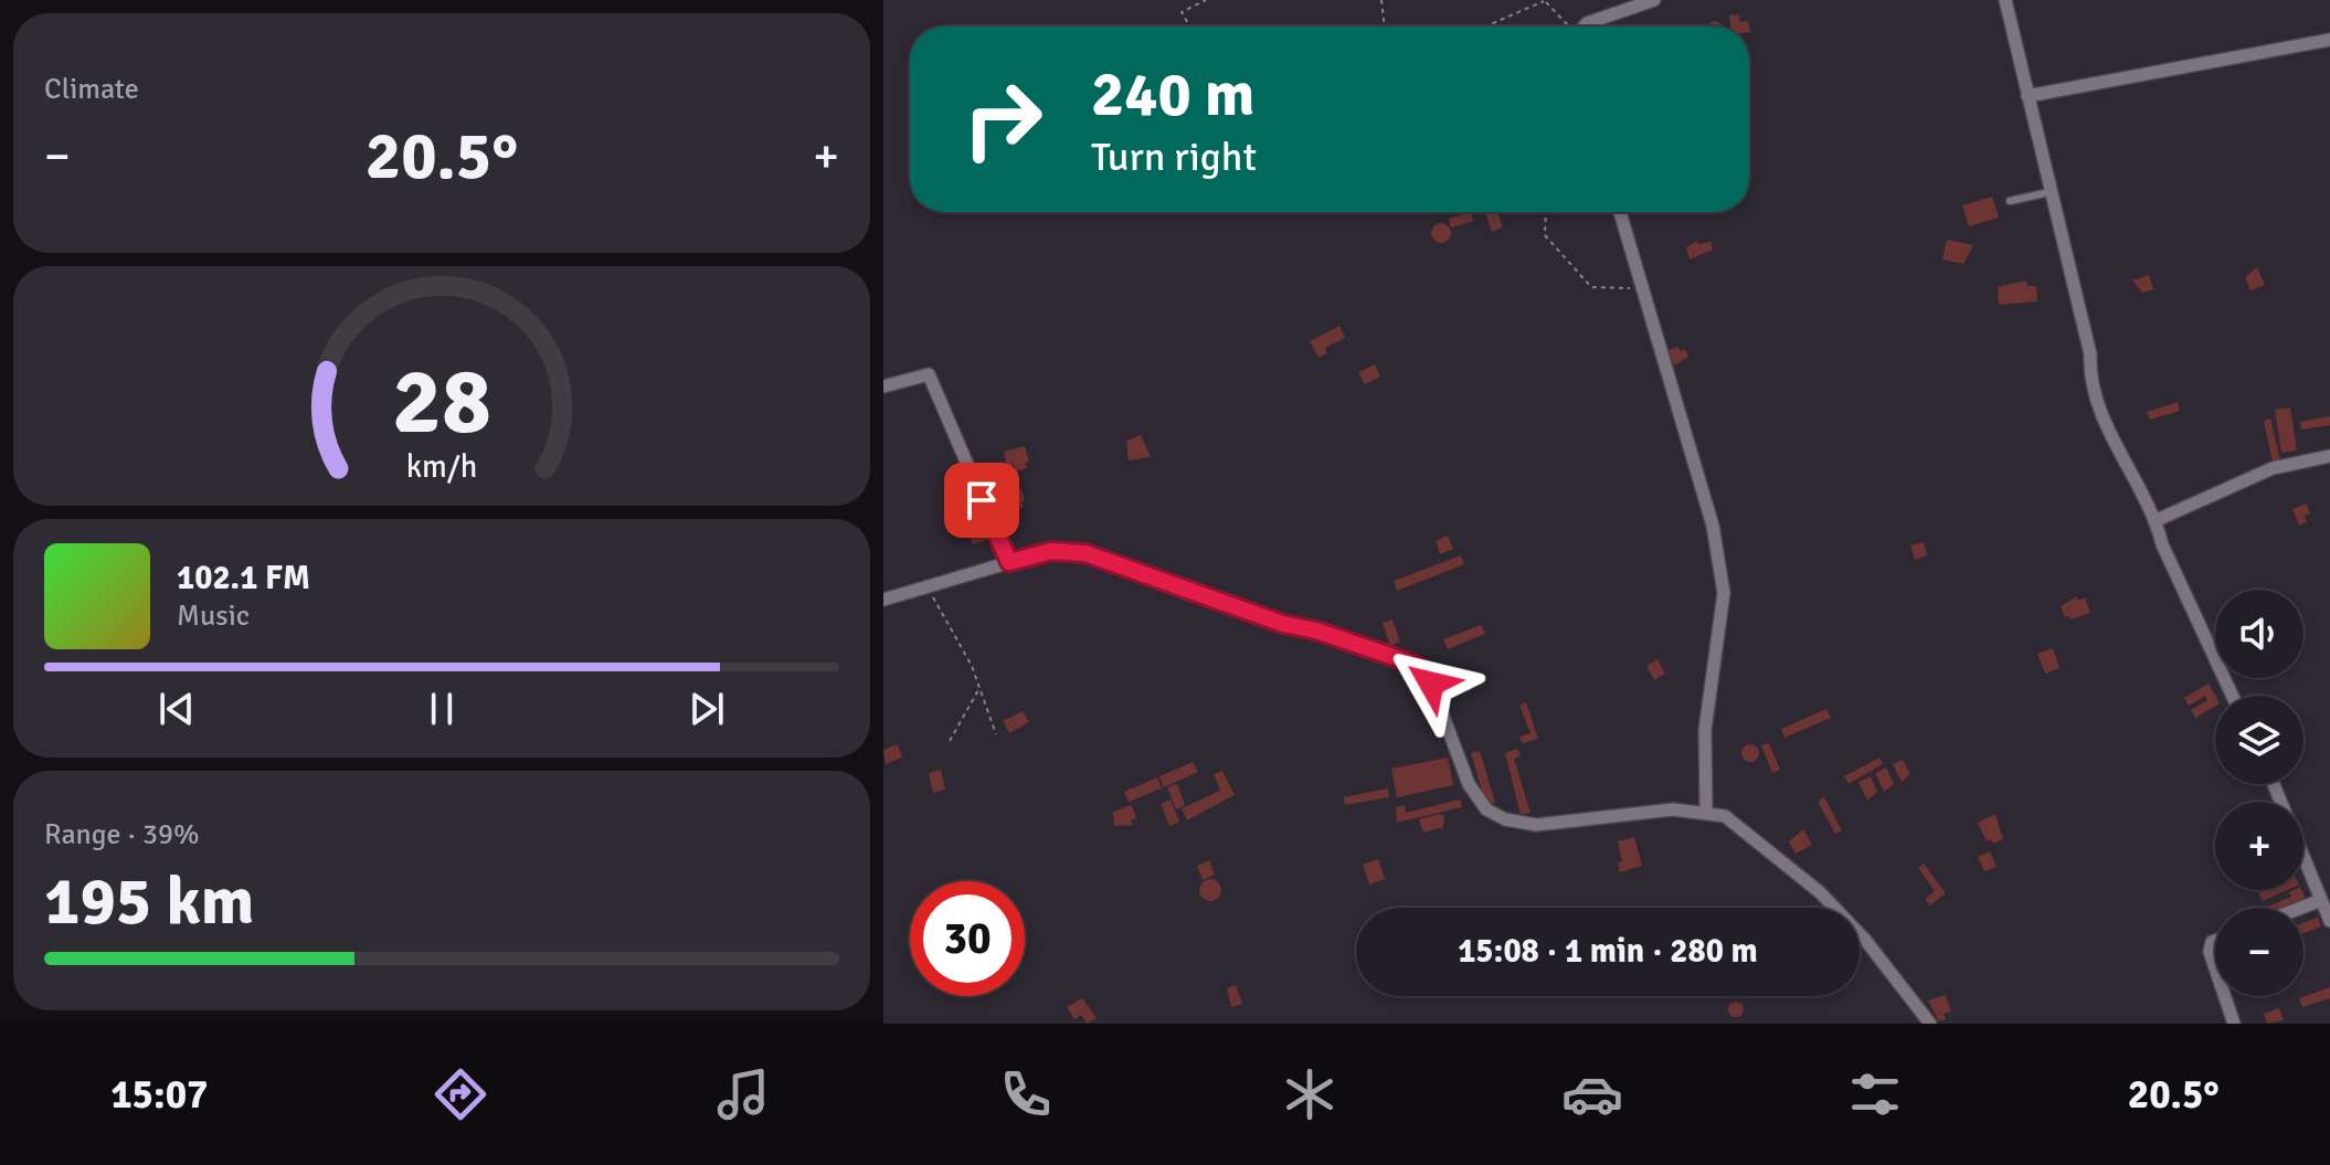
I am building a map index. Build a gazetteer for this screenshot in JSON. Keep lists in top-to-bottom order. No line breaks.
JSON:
{"page":{"tile":["Climate",["Range · 39%","195 km"]],"turn":["240 m","Turn right"],"heat":["−","20.5°","+"],"song":["102.1 FM","Music"],"map_buttons":["+","−"],"limit":"30","trip":"15:08 · 1 min · 280 m","tabs":["15:07","20.5°"],"gauge":["28","km/h"]}}
